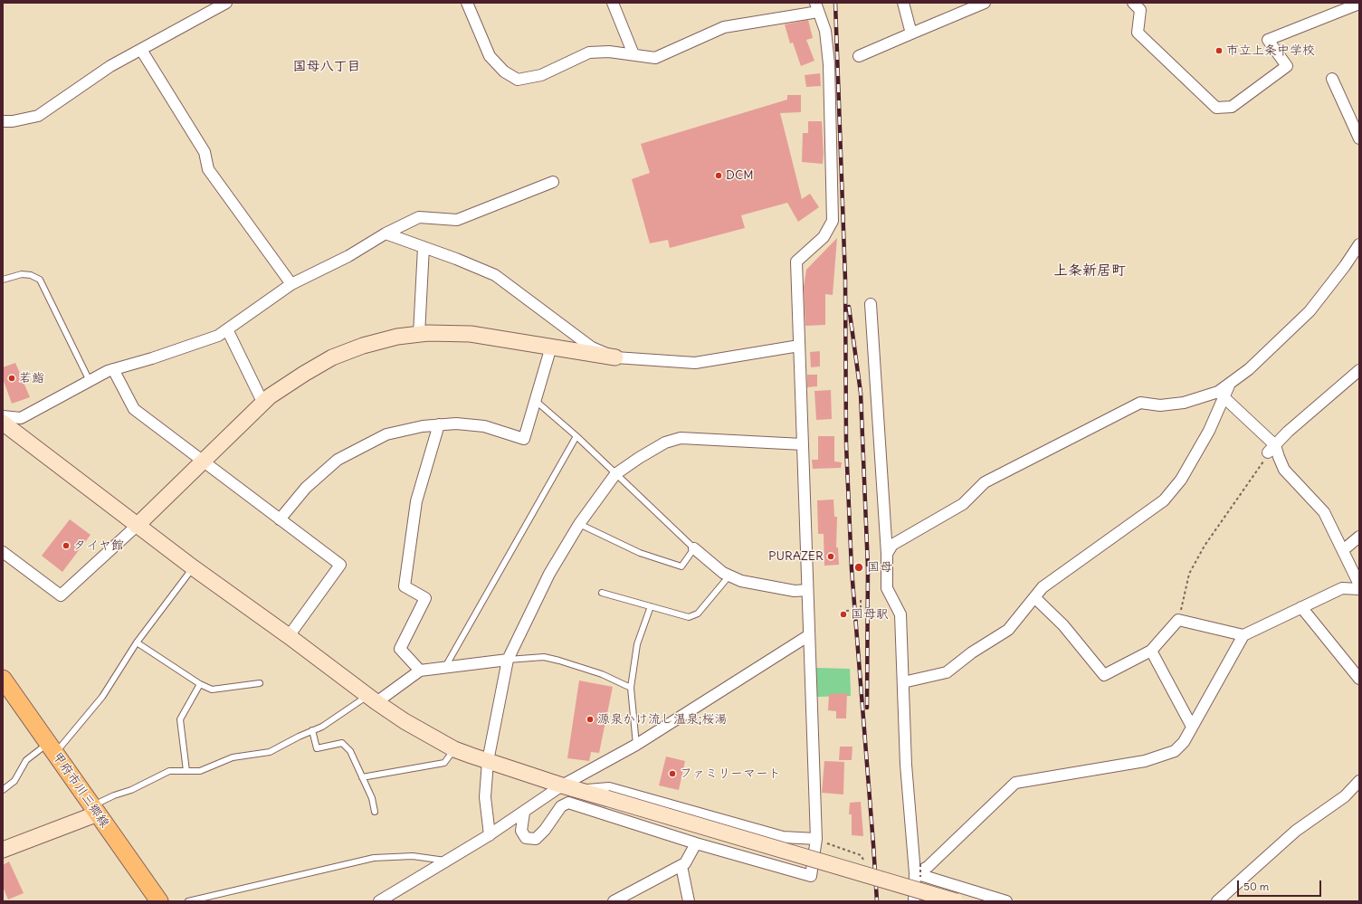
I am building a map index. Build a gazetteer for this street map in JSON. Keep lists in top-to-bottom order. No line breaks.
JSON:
{"streets":{"main road":["甲府市川三郷線"]},"districts":["国母八丁目","上条新居町"],"places":["市立上条中学校","DCM","若鮨","タイヤ館","PURAZER","国母","国母駅","源泉かけ流し温泉;桜湯","ファミリーマート"],"scale_bar":"50 m"}
